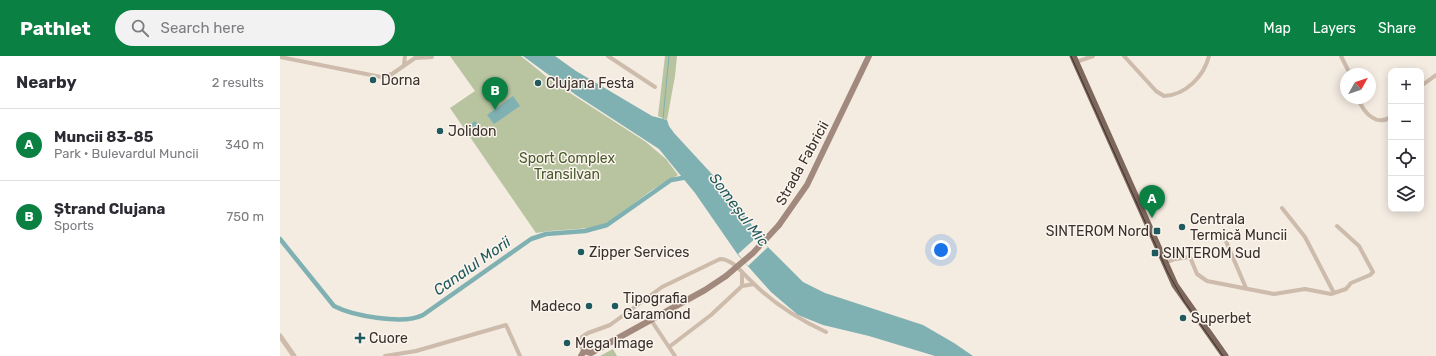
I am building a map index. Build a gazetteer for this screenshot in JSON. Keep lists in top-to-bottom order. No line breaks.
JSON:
{"streets":{"main road":["Strada Fabricii"]},"water":["Someșul Mic","Canalul Morii"],"parks":["Sport Complex Transilvan"],"places":{"other":["Dorna","Clujana Festa","Jolidon","Centrala Termică Muncii","Zipper Services","Madeco","Tipografia Garamond","Superbet","Mega Image"],"transit":["SINTEROM Nord","SINTEROM Sud"],"health":["Cuore"]},"north":"top right","page":{"header":"Pathlet","search":"Search here","nav":["Map","Layers","Share"],"heading":["Nearby","2 results"],"map_buttons":["+","−"],"pins":["B","A"],"list":[{"mark":"A","name":"Muncii 83-85","note":"Park · Bulevardul Muncii","value":"340 m"},{"mark":"B","name":"Ștrand Clujana","note":"Sports","value":"750 m"}]}}
